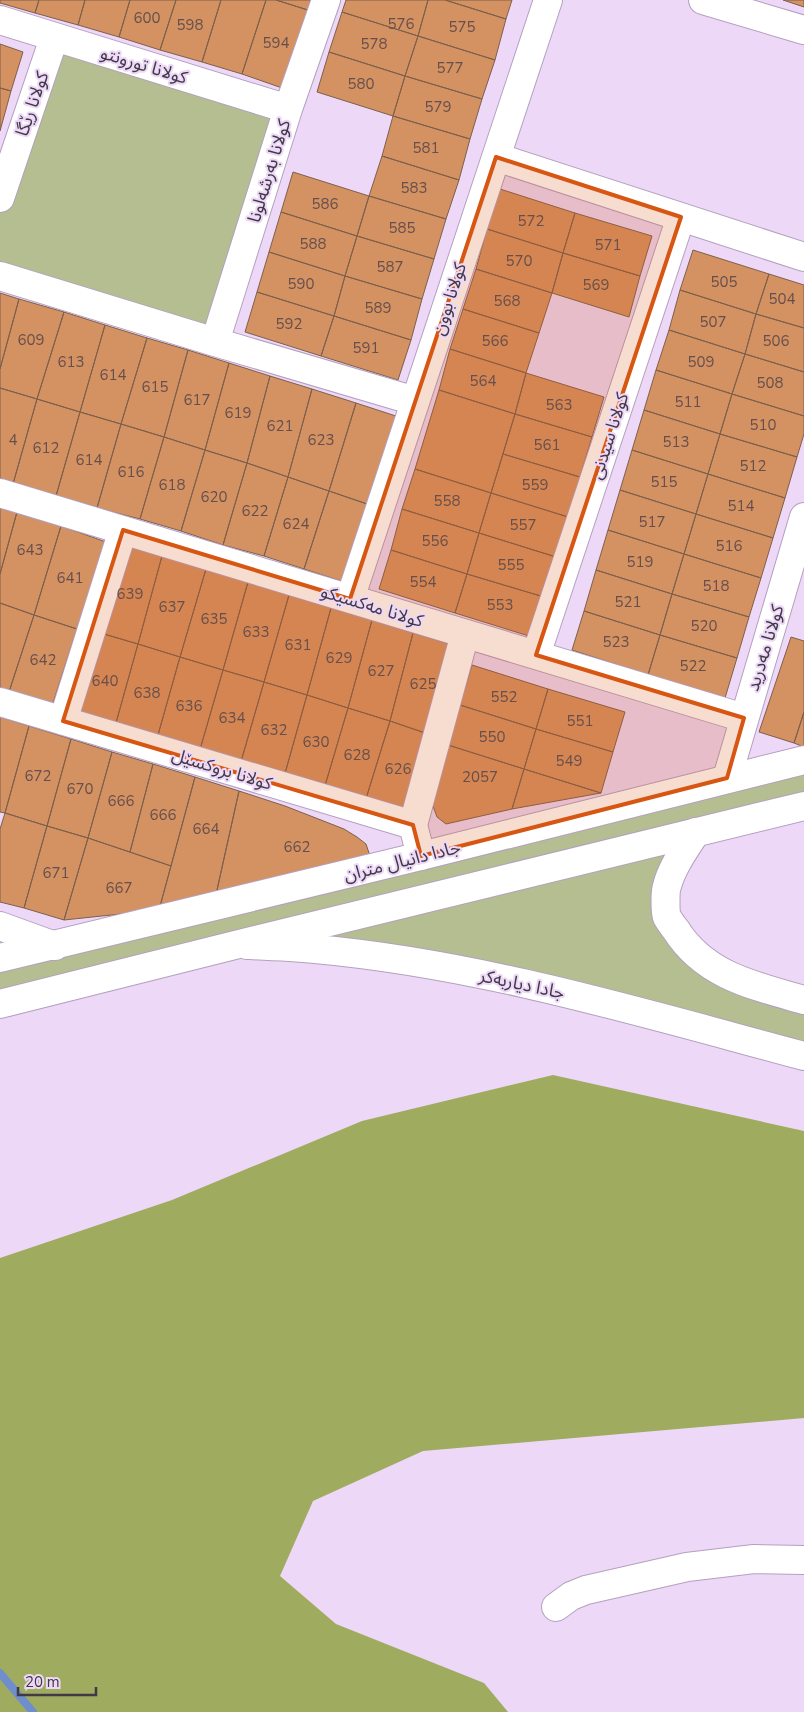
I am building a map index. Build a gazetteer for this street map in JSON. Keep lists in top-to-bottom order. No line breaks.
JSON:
{"streets":{"street":["كولانا تورونتو","كولانا رێگا","كولانا به‌رشه‌لونا","كولانا بوون","كولانا سيدنى","كولانا مەکسیکو","كولانا مه‌درید","كولانا بروکسێل","جادا دانيال متران","جادا دیاربه‌كر"]},"crossings":[["كولانا تورونتو","كولانا رێگا"],["كولانا تورونتو","كولانا به‌رشه‌لونا"],["كولانا بوون","كولانا مەکسیکو"],["كولانا سيدنى","كولانا مەکسیکو"],["كولانا مەکسیکو","كولانا مه‌درید"],["كولانا مه‌درید","جادا دانيال متران"]],"house_numbers":["600","576","598","575","594","578","577","580","579","581","583","586","572","585","588","571","570","587","505","590","569","504","568","589","507","592","609","566","506","591","613","509","614","564","508","615","617","511","563","619","510","621","4","623","513","561","612","614","512","616","515","618","559","620","558","514","622","517","624","557","556","516","643","519","555","641","554","518","639","521","553","637","635","520","633","523","631","629","642","522","627","640","625","638","552","636","634","551","632","550","630","628","549","626","672","2057","670","666","666","664","662","671","667"],"scale_bar":"20 m"}
